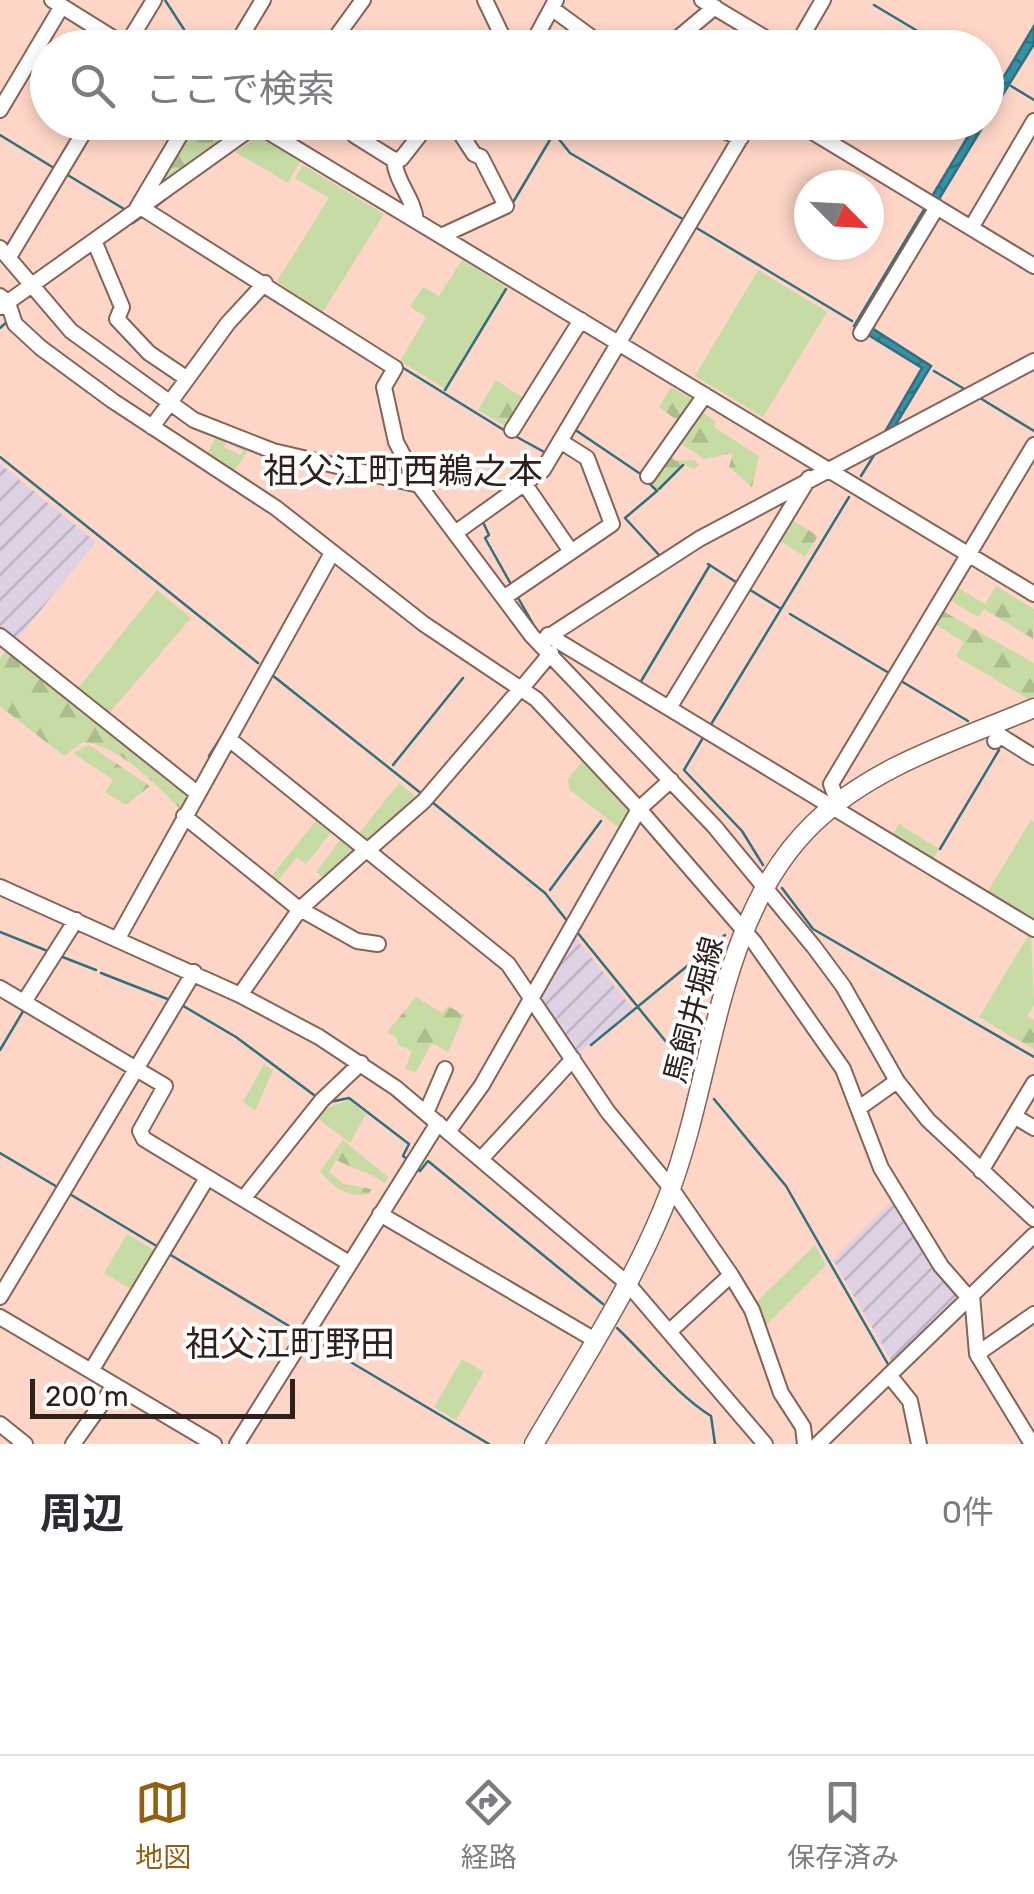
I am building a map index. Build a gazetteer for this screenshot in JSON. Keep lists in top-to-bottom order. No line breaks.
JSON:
{"streets":{"main road":["馬飼井堀線"]},"districts":["祖父江町西鵜之本","祖父江町野田"],"scale_bar":"200 m","north":"bottom right","page":{"search":"ここで検索","scale":"200 m","heading":["周辺","0件"],"nav":["地図","経路","保存済み"]}}
